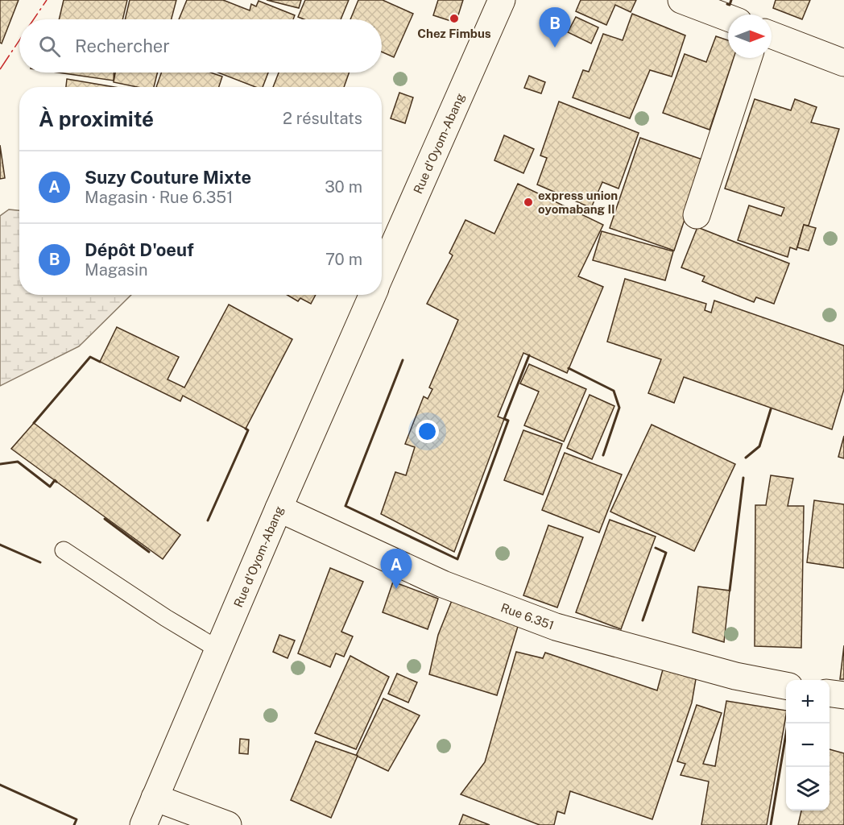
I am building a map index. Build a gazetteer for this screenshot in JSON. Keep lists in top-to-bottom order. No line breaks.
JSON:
{"streets":{"street":["Rue d'Oyom-Abang","Rue 6.351"]},"crossings":[["Rue d'Oyom-Abang","Rue 6.351"]],"places":["Chez Fimbus","express union oyomabang II"],"north":"right","page":{"pins":["B","A"],"search":"Rechercher","heading":["À proximité","2 résultats"],"list":[{"mark":"A","name":"Suzy Couture Mixte","note":"Magasin · Rue 6.351","value":"30 m"},{"mark":"B","name":"Dépôt D'oeuf","note":"Magasin","value":"70 m"}],"map_buttons":["+","−"]}}
